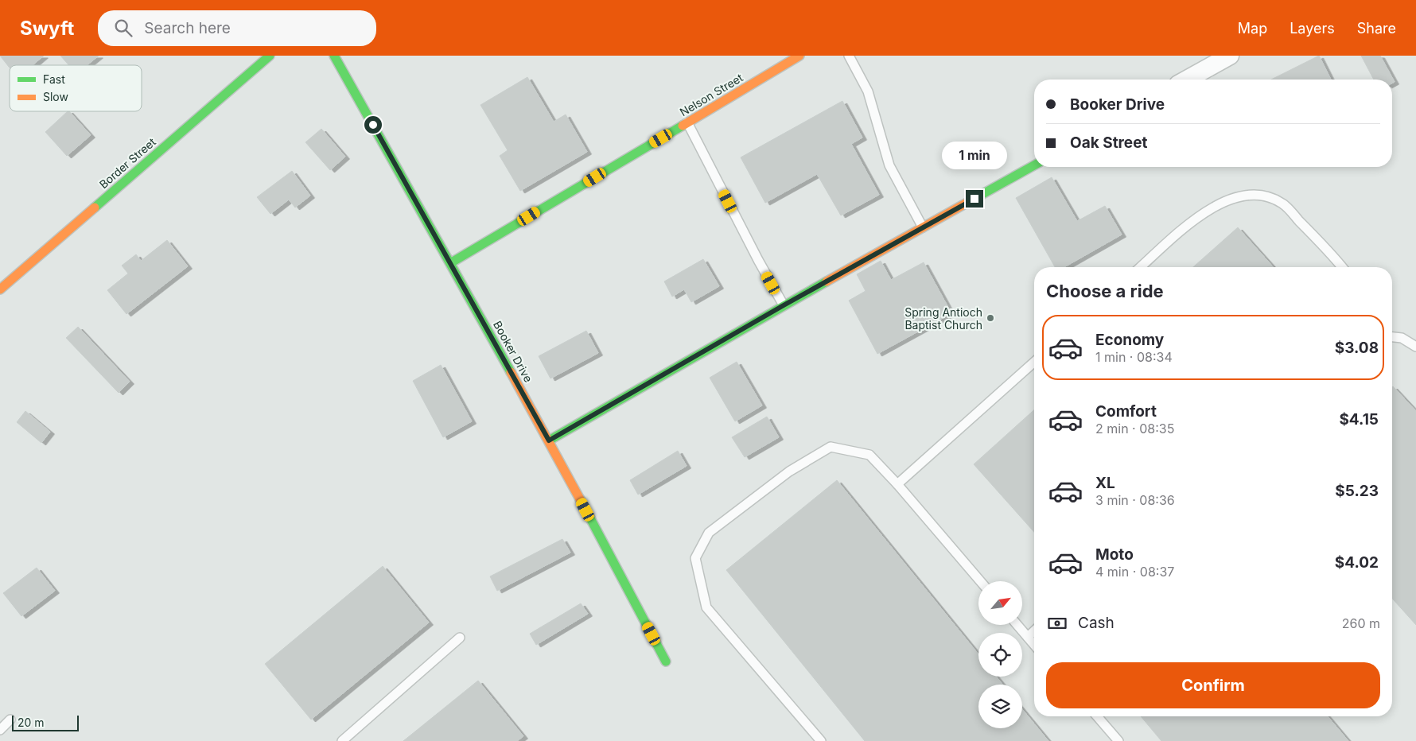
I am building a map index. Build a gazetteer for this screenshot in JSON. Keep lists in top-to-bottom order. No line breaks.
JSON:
{"streets":{"street":["Nelson Street","Border Street","Booker Drive"]},"crossings":[["Nelson Street","Booker Drive"]],"places":["Spring Antioch Baptist Church"],"legend":["Fast","Slow"],"scale_bar":"20 m","north":"top right","page":{"header":"Swyft","search":"Search here","nav":["Map","Layers","Share"],"banner":["Booker Drive","Oak Street"],"bubble":"1 min","heading":"Choose a ride","list":[{"name":"Economy","note":"1 min · 08:34","value":"$3.08"},{"name":"Comfort","note":"2 min · 08:35","value":"$4.15"},{"name":"XL","note":"3 min · 08:36","value":"$5.23"},{"name":"Moto","note":"4 min · 08:37","value":"$4.02"}],"pay":["Cash","260 m"],"buttons":"Confirm","scale":"20 m"}}
